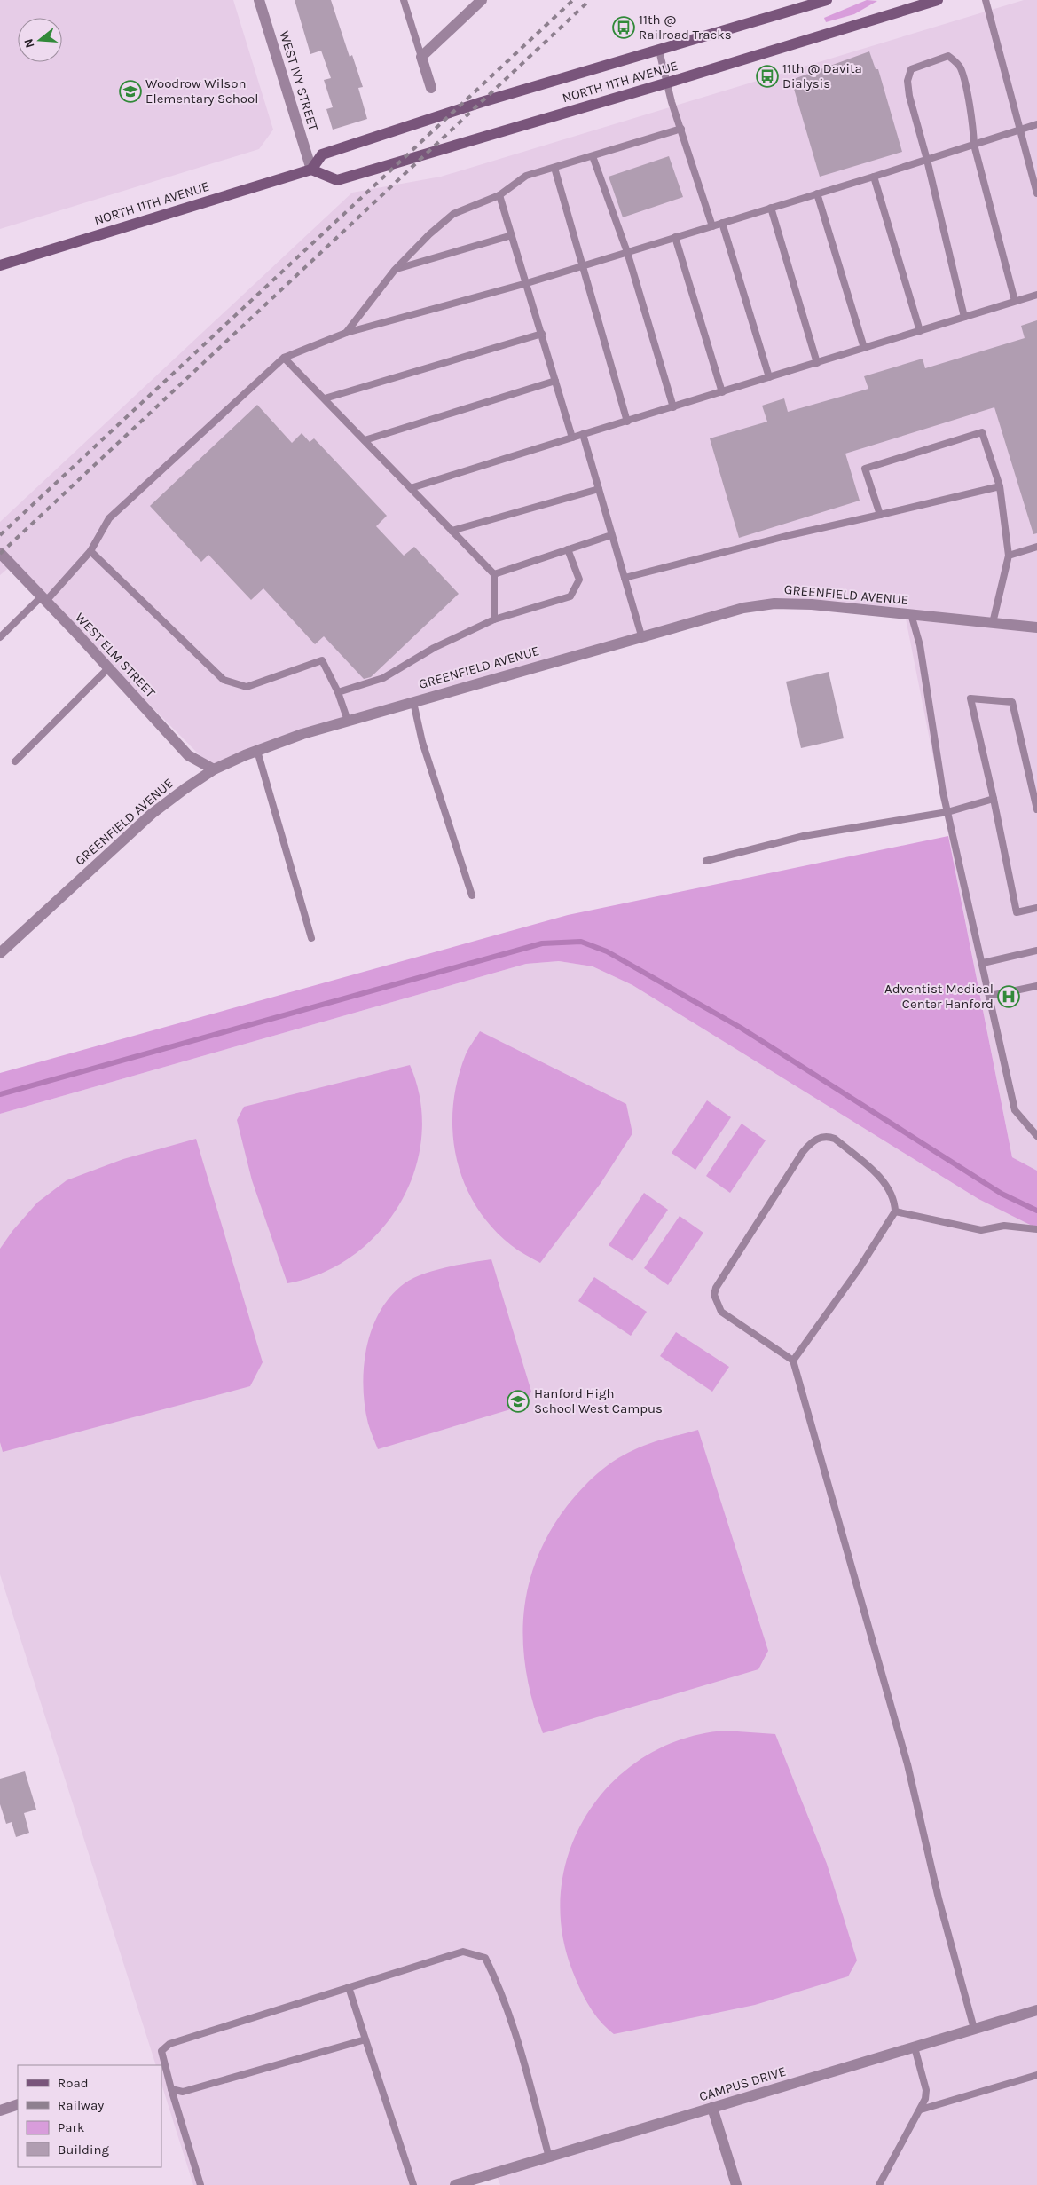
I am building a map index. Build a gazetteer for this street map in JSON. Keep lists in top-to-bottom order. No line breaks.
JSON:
{"streets":{"main road":["NORTH 11TH AVENUE"],"street":["WEST IVY STREET","GREENFIELD AVENUE","WEST ELM STREET","CAMPUS DRIVE"]},"crossings":[["WEST IVY STREET","NORTH 11TH AVENUE"],["GREENFIELD AVENUE","WEST ELM STREET"]],"places":{"bus stop":["11th @ Railroad Tracks","11th @ Davita Dialysis"],"school or university":["Woodrow Wilson Elementary School","Hanford High School West Campus"],"hospital":["Adventist Medical Center Hanford"]},"legend":["Road","Railway","Park","Building"],"north":"left"}
